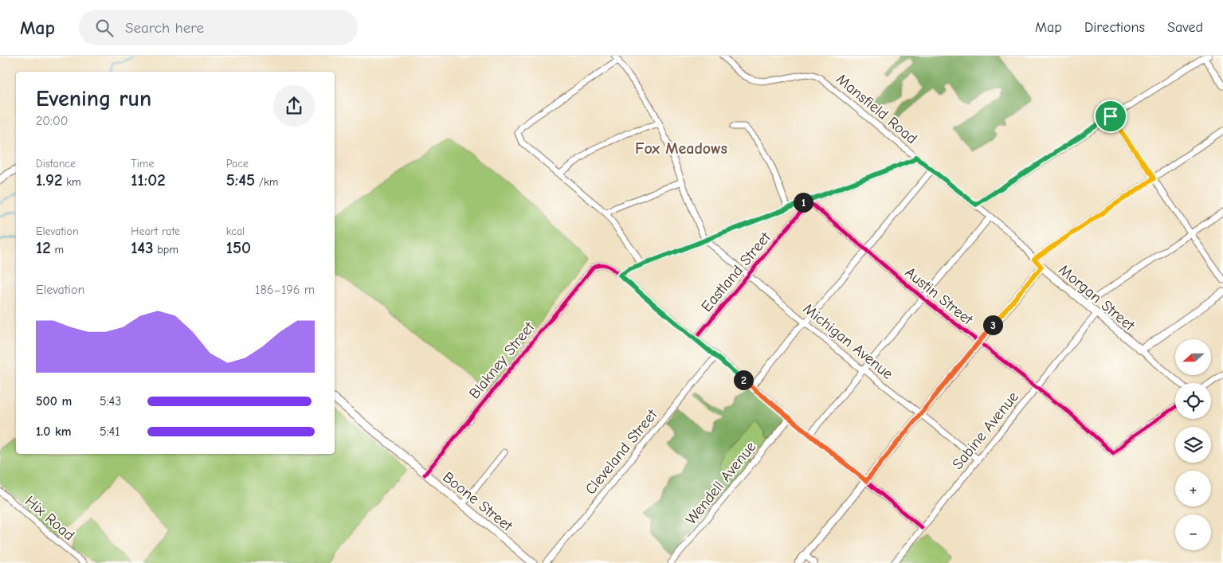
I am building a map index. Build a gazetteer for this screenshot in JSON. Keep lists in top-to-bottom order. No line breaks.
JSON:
{"streets":{"street":["Mansfield Road","Eastland Street","Austin Street","Morgan Street","Michigan Avenue","Blakney Street","Sabine Avenue","Cleveland Street","Wendell Avenue","Boone Street","Hix Road"]},"crossings":[["Mansfield Road","Morgan Street"],["Eastland Street","Austin Street"],["Eastland Street","Michigan Avenue"],["Austin Street","Sabine Avenue"],["Morgan Street","Sabine Avenue"],["Michigan Avenue","Sabine Avenue"],["Blakney Street","Boone Street"]],"districts":["Fox Meadows"],"north":"left","page":{"header":"Map","search":"Search here","nav":["Map","Directions","Saved"],"heading":["Evening run","20:00"],"stats":[["Distance","1.92 km"],["Time","11:02"],["Pace","5:45 /km"],["Elevation","12 m"],["Heart rate","143 bpm"],["kcal","150"]],"pins":["1","3","2"],"chart":["Elevation","186–196 m"],"map_buttons":["+","−"],"list":[{"name":"500 m","note":"5:43"},{"name":"1.0 km","note":"5:41"}]}}
